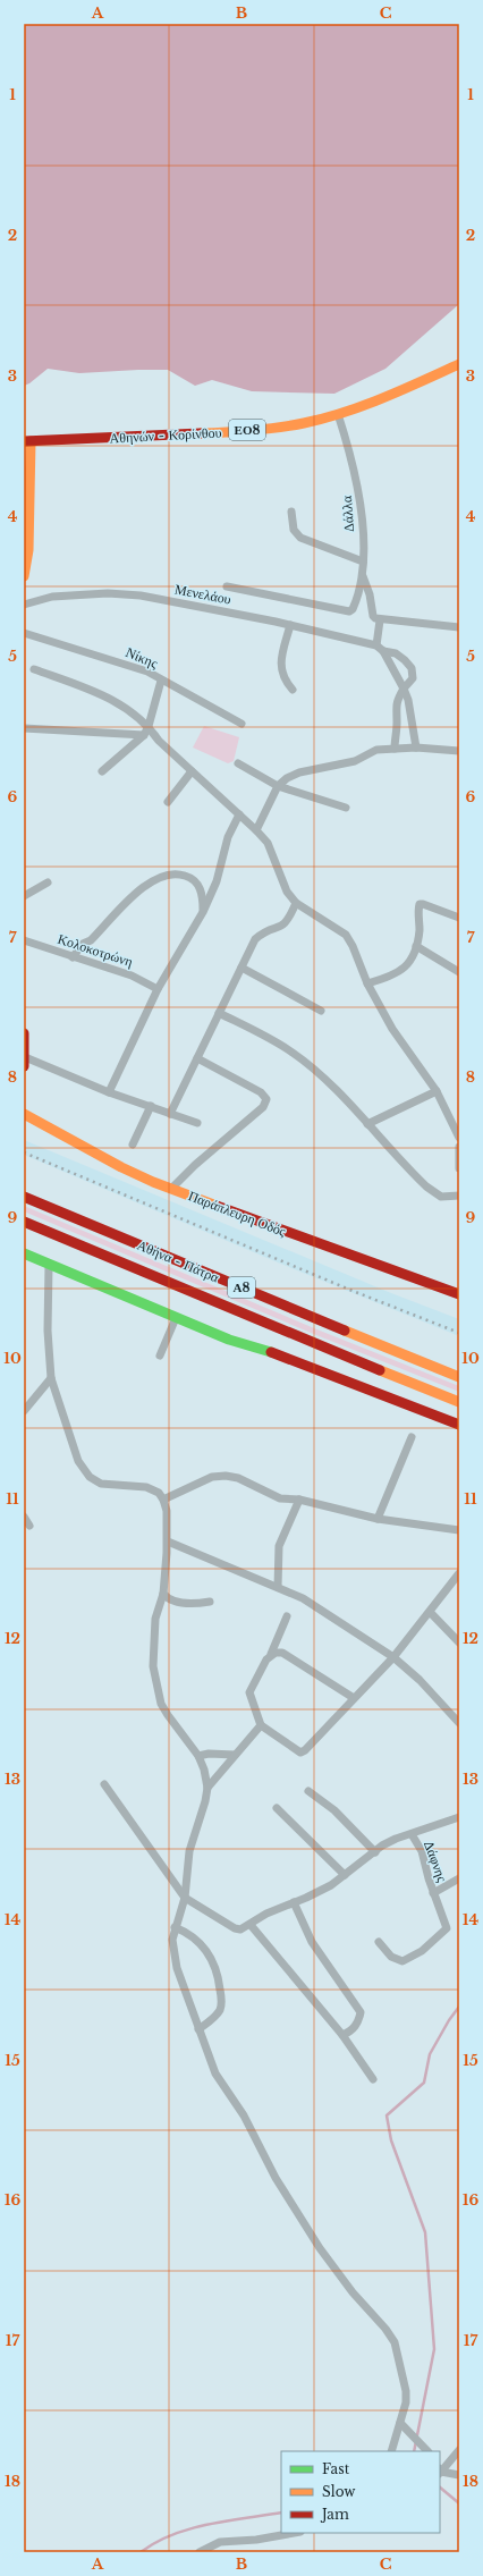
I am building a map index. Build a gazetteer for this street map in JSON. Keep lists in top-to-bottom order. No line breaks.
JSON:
{"streets":{"main road":["ΕΟ8","Αθηνών - Κορίνθου","Παράπλευρη Οδός","Αθήνα - Πάτρα","Α8"],"street":["Δάλλα","Μενελάου","Νίκης","Κολοκοτρώνη","Δάφνης"]},"crossings":[["Αθηνών - Κορίνθου","Δάλλα"]],"legend":["Fast","Slow","Jam"],"grid":{"columns":["A","B","C"],"rows":["1","2","3","4","5","6","7","8","9","10","11","12","13","14","15","16","17","18"]}}
